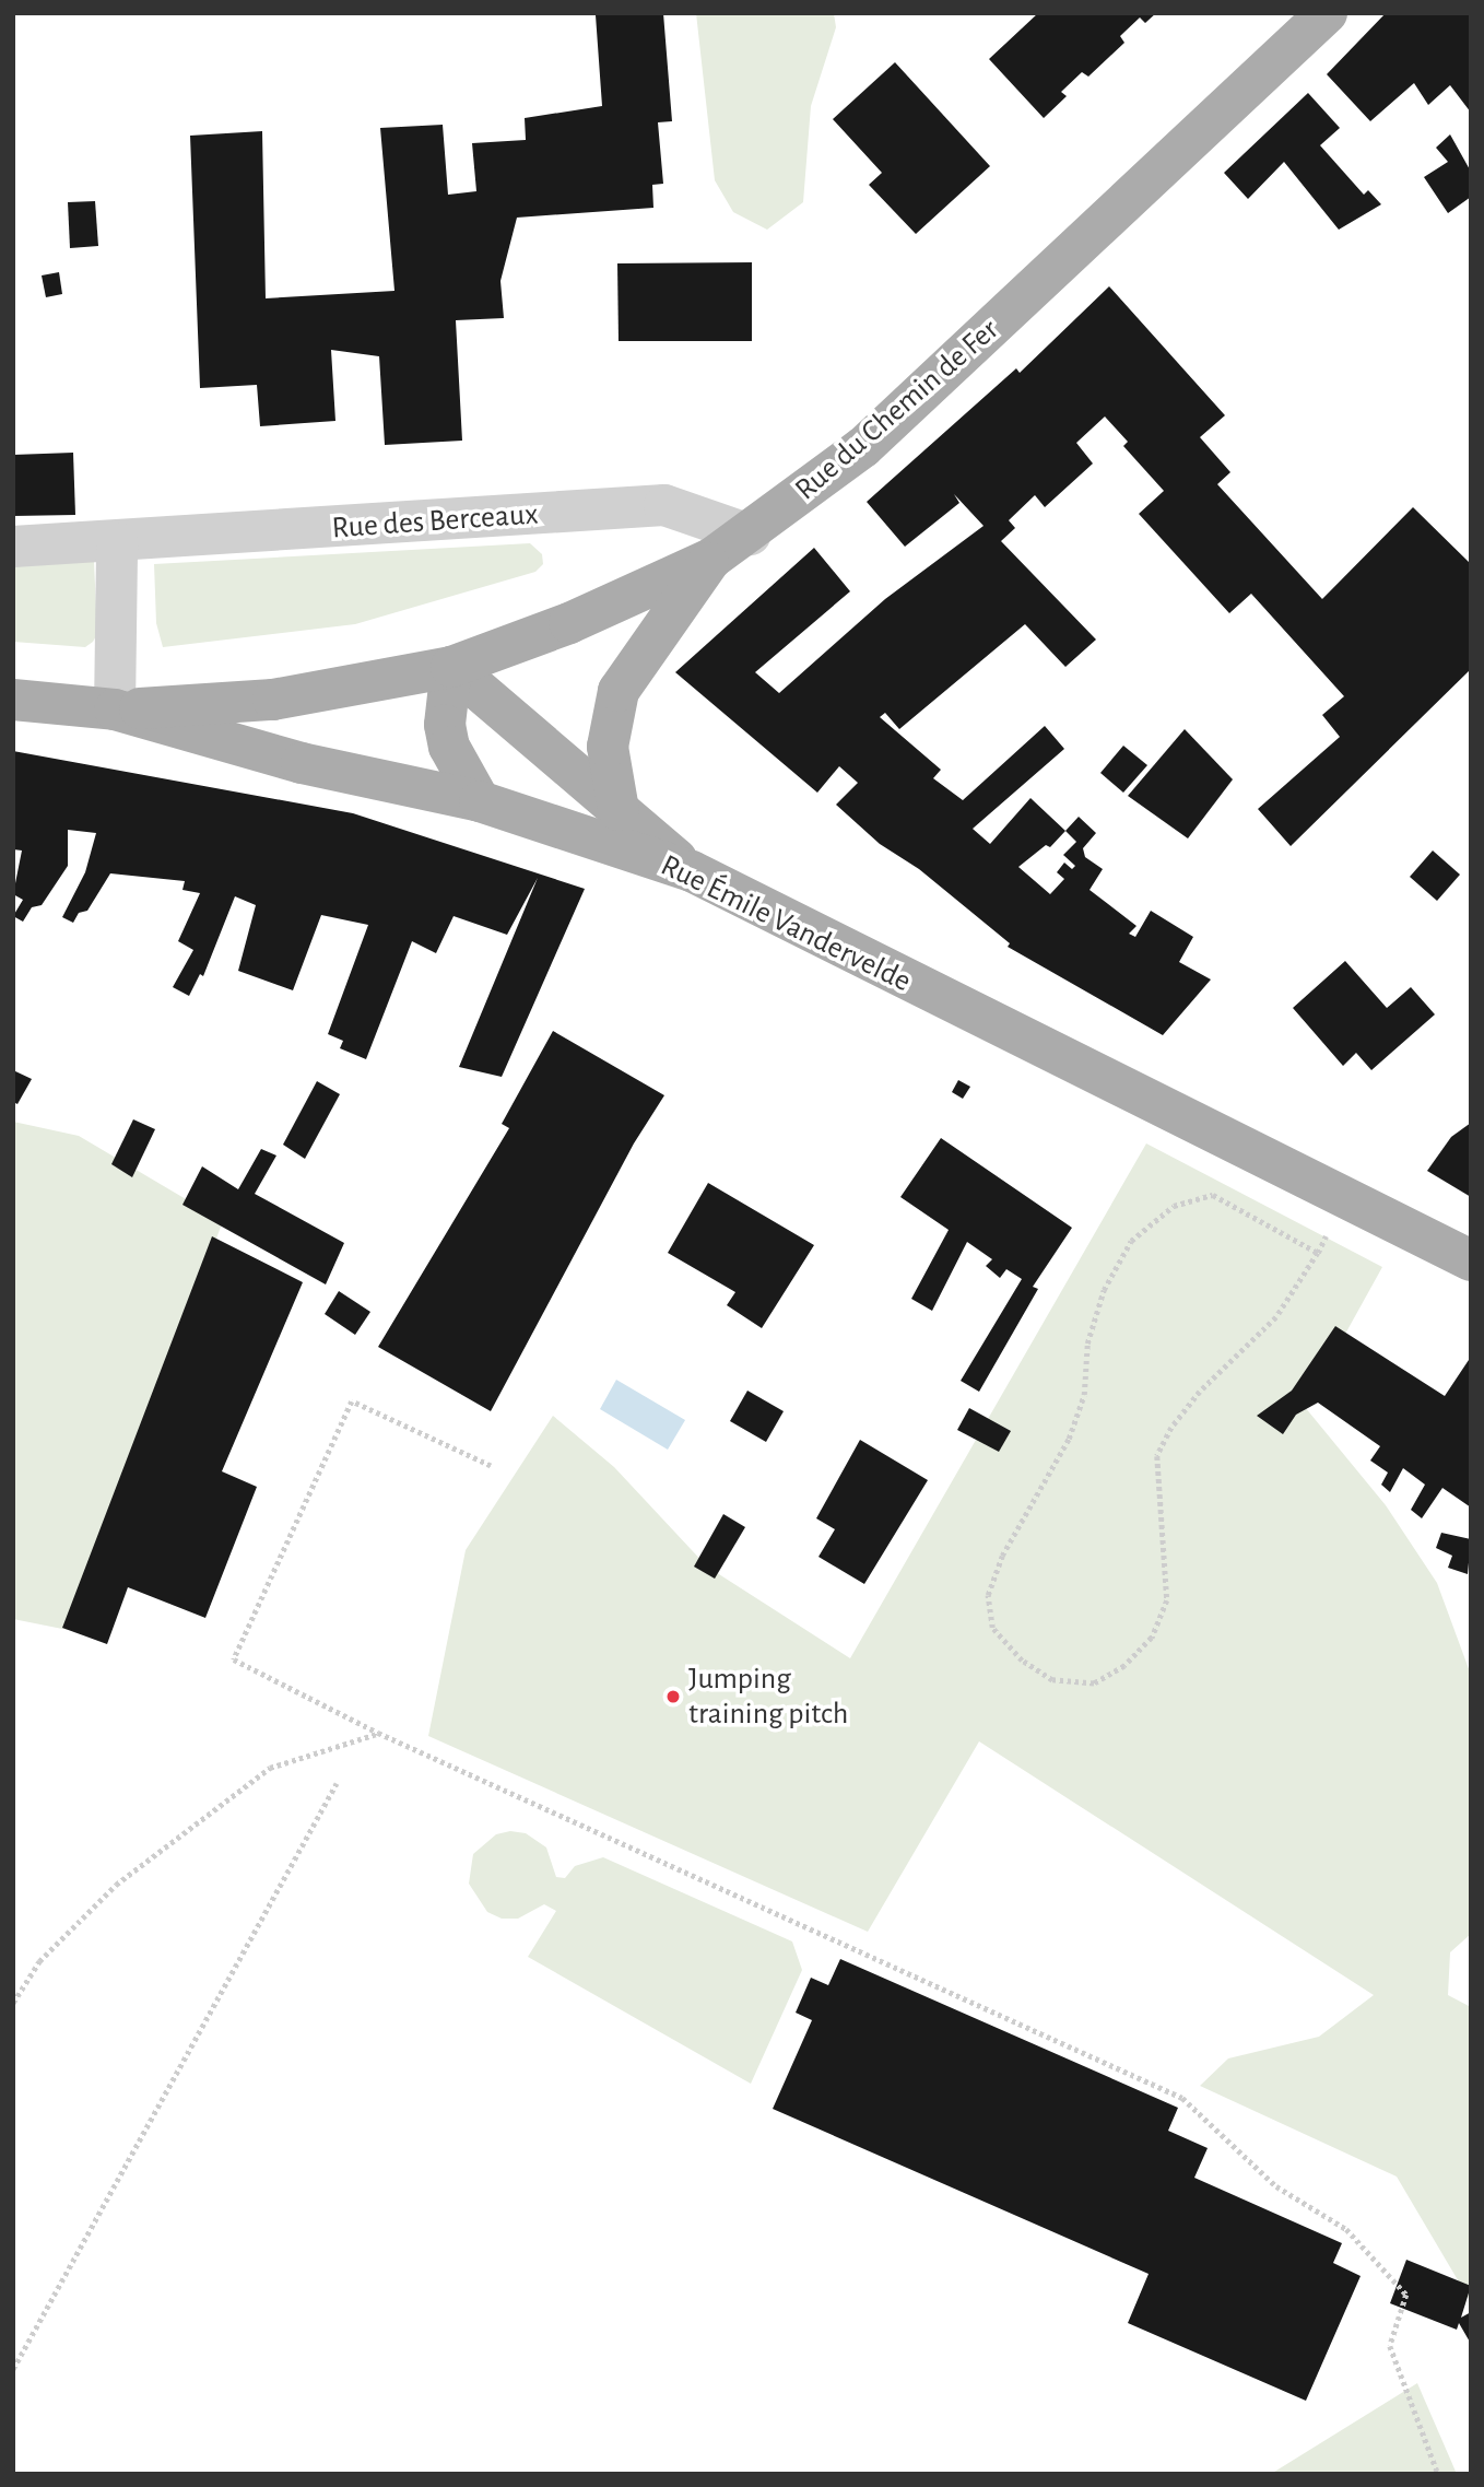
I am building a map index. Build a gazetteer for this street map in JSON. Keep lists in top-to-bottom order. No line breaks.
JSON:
{"streets":{"main road":["Rue du Chemin de Fer","Rue Émile Vandervelde"],"street":["Rue des Berceaux"]},"crossings":[["Rue du Chemin de Fer","Rue des Berceaux"],["Rue du Chemin de Fer","Rue Émile Vandervelde"]],"places":["Jumping training pitch"]}
